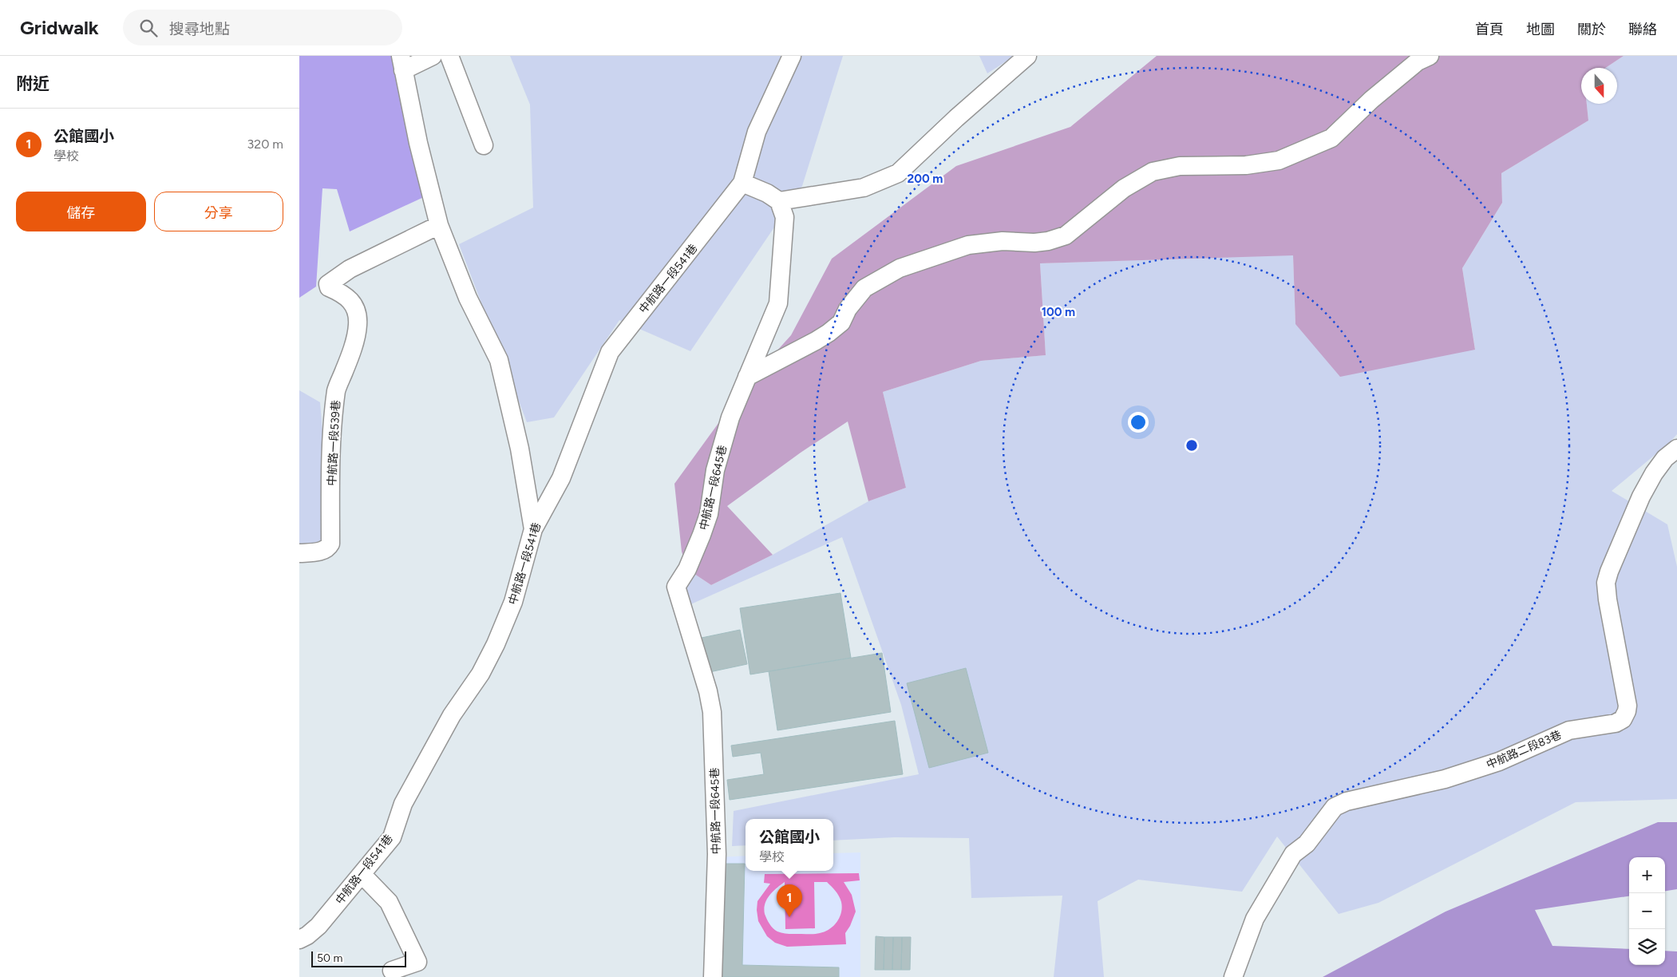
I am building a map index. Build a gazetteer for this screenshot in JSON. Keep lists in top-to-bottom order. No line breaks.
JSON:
{"streets":{"lane":["中航路一段541巷","中航路一段539巷","中航路一段645巷","中航路二段83巷"]},"scale_bar":"50 m","north":"bottom","page":{"header":"Gridwalk","search":"搜尋地點","nav":["首頁","地圖","關於","聯絡"],"heading":"附近","list":[{"mark":"1","name":"公館國小","note":"學校","value":"320 m"}],"buttons":["儲存","分享"],"popup":["公館國小","學校"],"map_buttons":["+","−"],"pins":"1","scale":"50 m"},"rings":["200 m","100 m"]}
